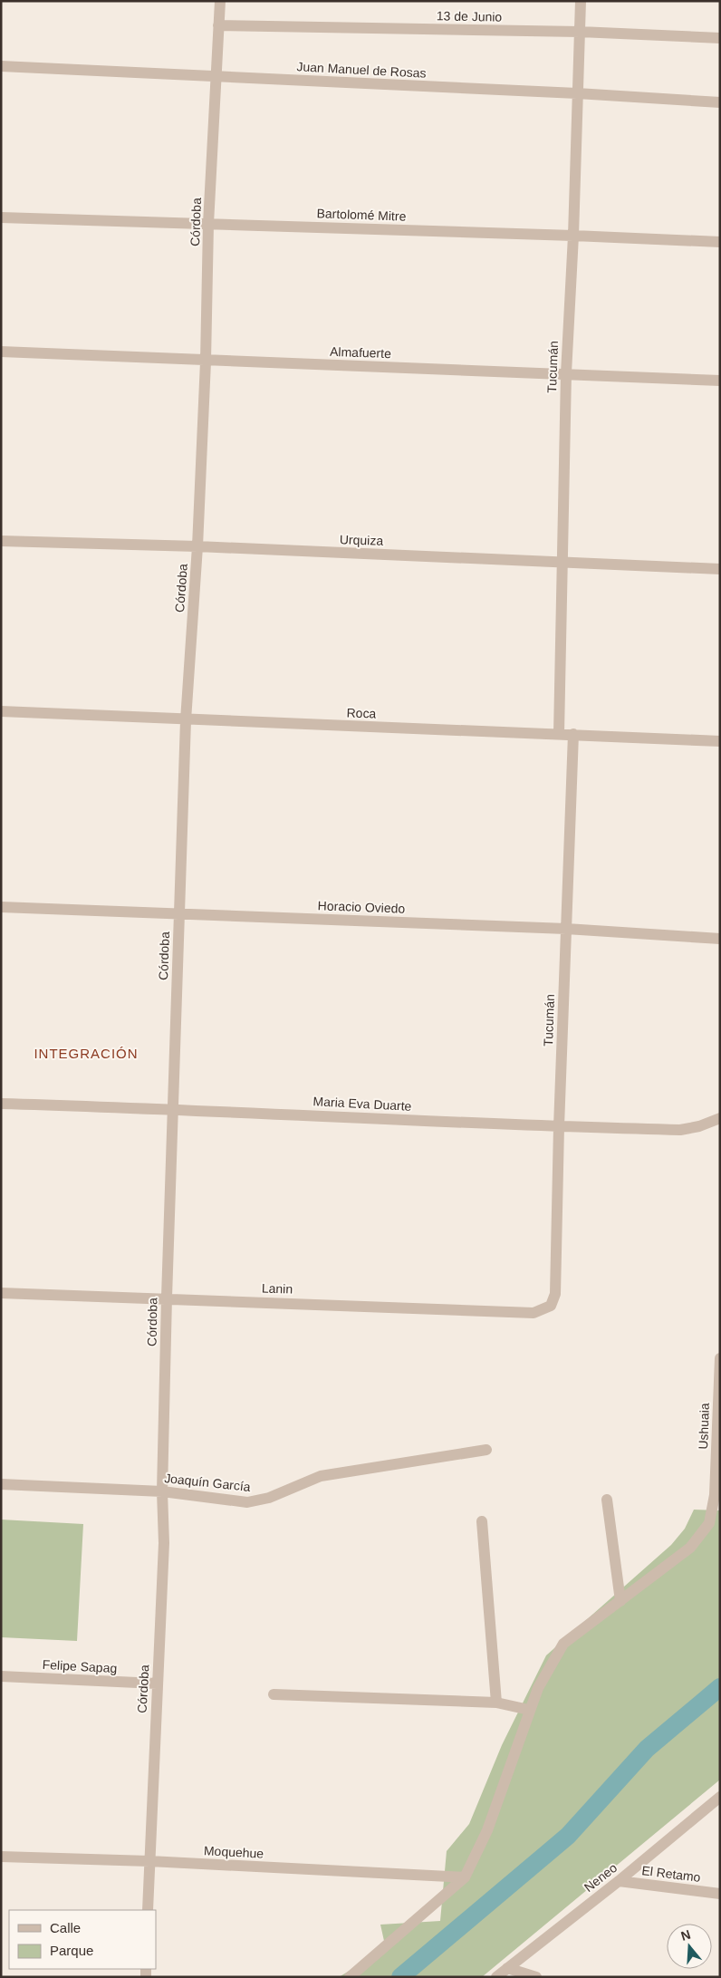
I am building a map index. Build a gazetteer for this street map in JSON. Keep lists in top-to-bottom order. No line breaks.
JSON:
{"streets":{"street":["13 de Junio","Juan Manuel de Rosas","Bartolomé Mitre","Córdoba","Almafuerte","Tucumán","Urquiza","Roca","Horacio Oviedo","Maria Eva Duarte","Lanin","Ushuaia","Joaquín García","Felipe Sapag","Moquehue","El Retamo","Neneo"]},"crossings":[["13 de Junio","Córdoba"],["13 de Junio","Tucumán"],["Juan Manuel de Rosas","Córdoba"],["Juan Manuel de Rosas","Tucumán"],["Bartolomé Mitre","Córdoba"],["Bartolomé Mitre","Tucumán"],["Córdoba","Almafuerte"],["Córdoba","Urquiza"],["Córdoba","Roca"],["Córdoba","Horacio Oviedo"],["Córdoba","Maria Eva Duarte"],["Córdoba","Lanin"],["Córdoba","Joaquín García"],["Córdoba","Felipe Sapag"],["Córdoba","Moquehue"],["Almafuerte","Tucumán"],["Tucumán","Urquiza"],["Tucumán","Roca"],["Tucumán","Horacio Oviedo"],["Tucumán","Maria Eva Duarte"],["Tucumán","Lanin"],["Ushuaia","Moquehue"],["El Retamo","Neneo"]],"districts":["INTEGRACIÓN"],"legend":["Calle","Parque"],"north":"top"}
